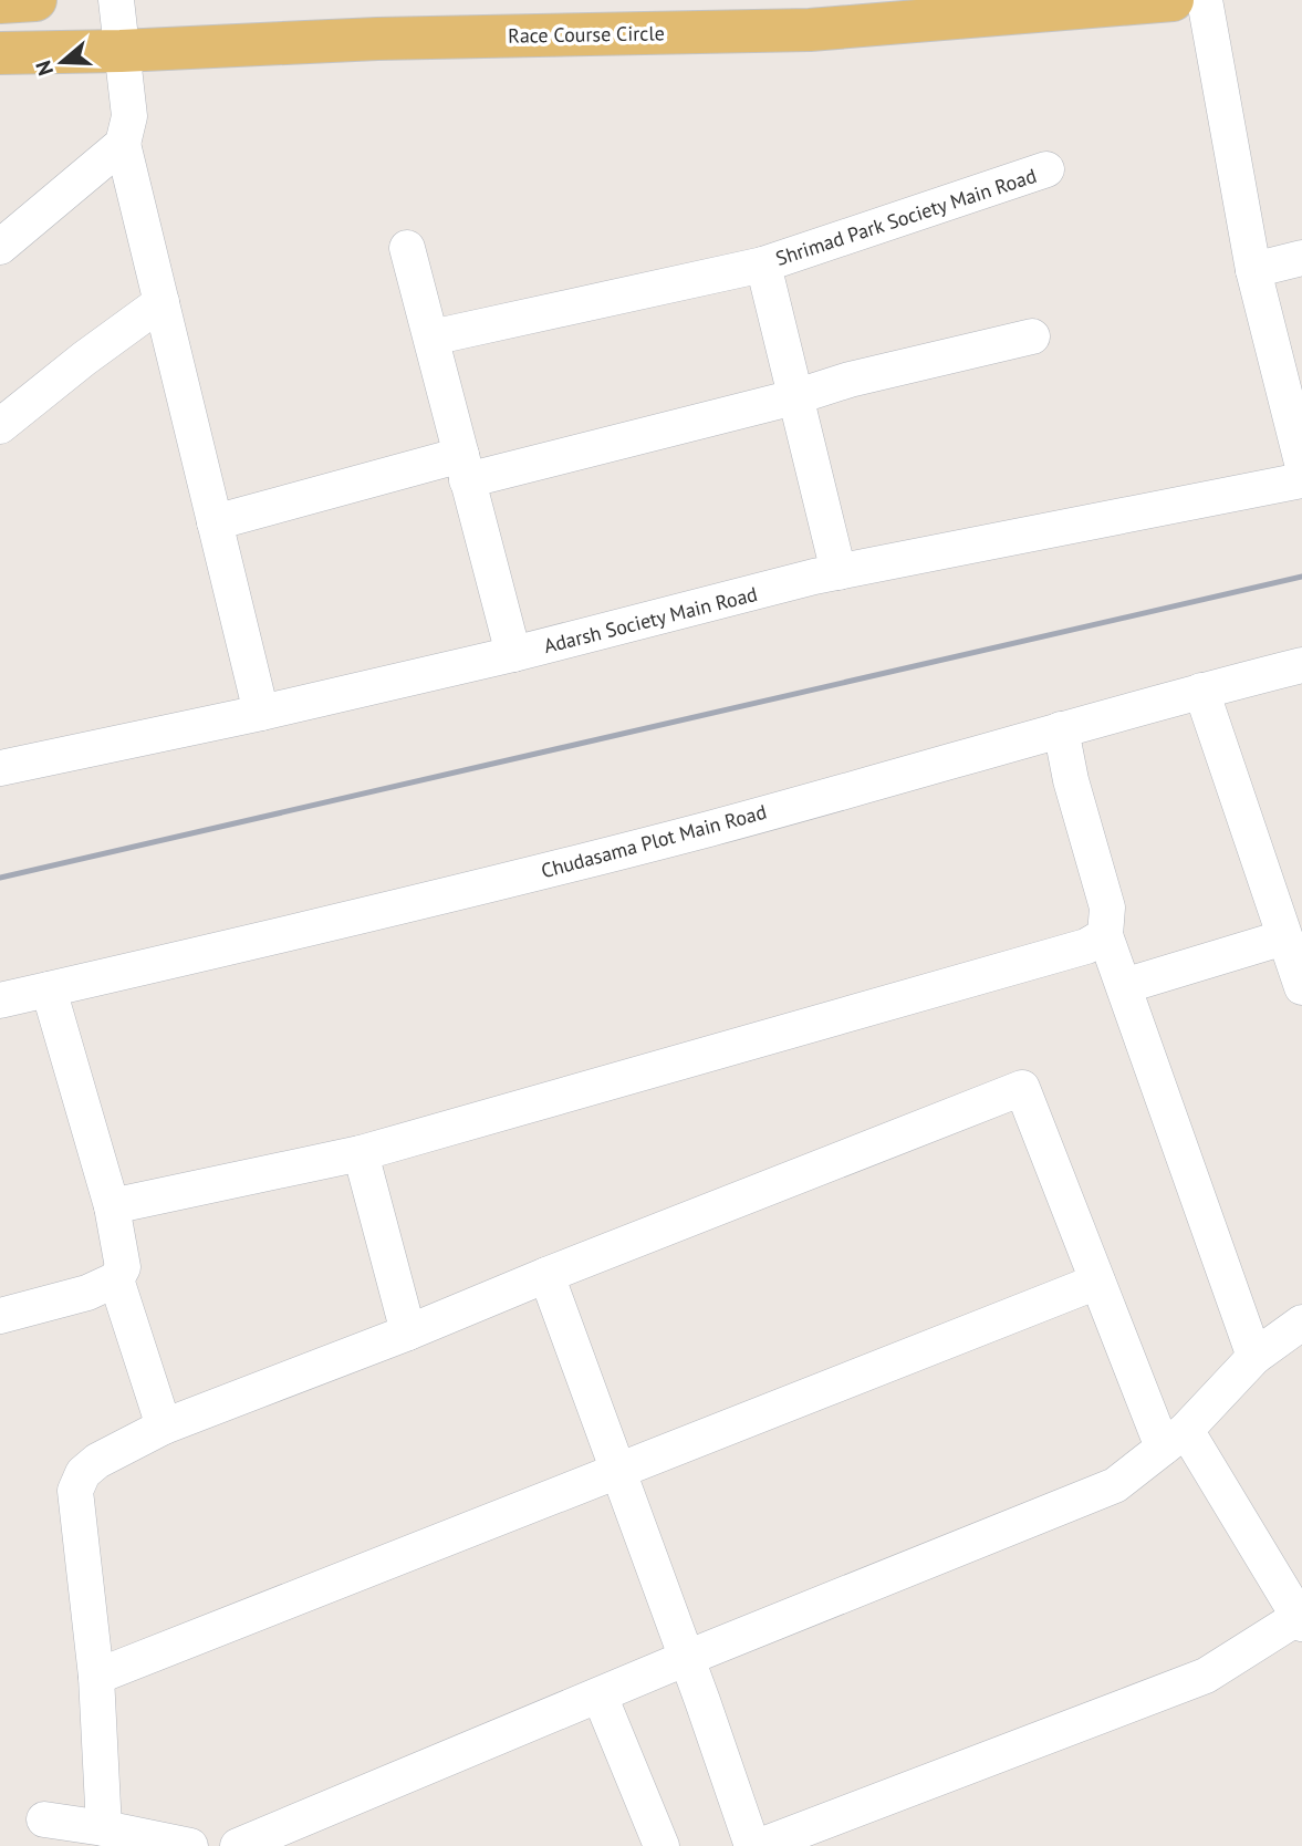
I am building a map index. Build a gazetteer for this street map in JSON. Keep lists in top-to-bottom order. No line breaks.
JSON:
{"streets":{"main road":["Race Course Circle"],"street":["Shrimad Park Society Main Road","Adarsh Society Main Road","Chudasama Plot Main Road"]},"crossings":[["Shrimad Park Society Main Road","Adarsh Society Main Road"]],"north":"left"}
